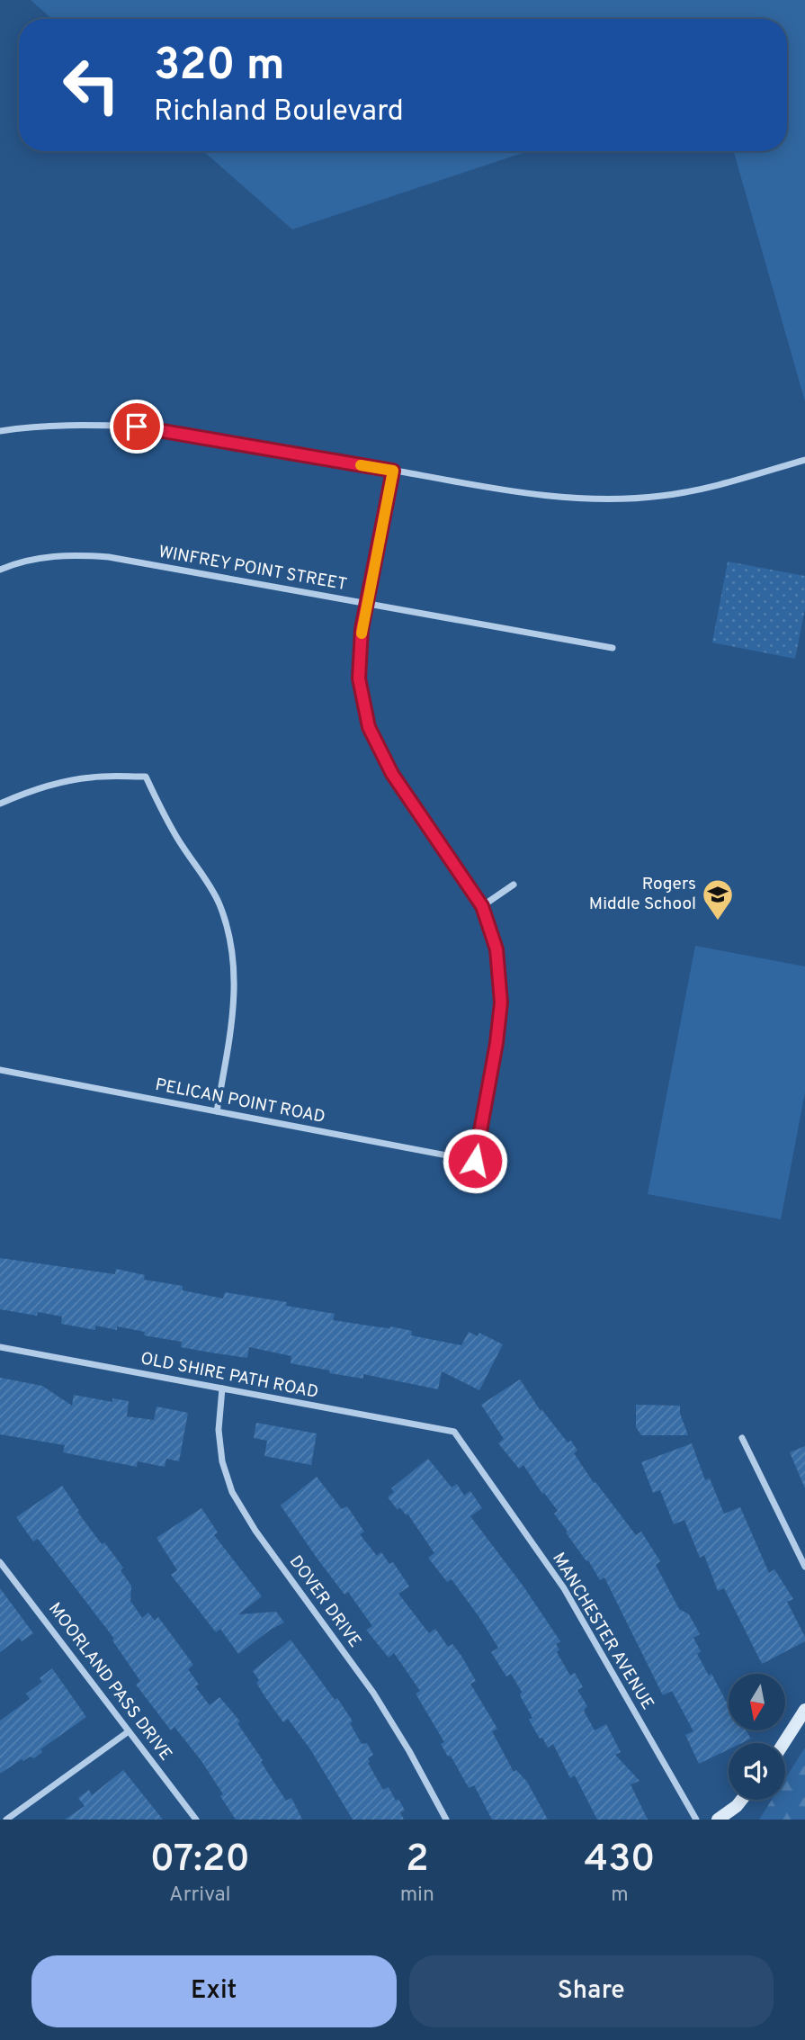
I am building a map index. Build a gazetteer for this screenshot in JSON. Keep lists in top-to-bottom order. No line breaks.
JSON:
{"streets":{"street":["WINFREY POINT STREET","PELICAN POINT ROAD","OLD SHIRE PATH ROAD","DOVER DRIVE","MANCHESTER AVENUE","MOORLAND PASS DRIVE"]},"crossings":[["OLD SHIRE PATH ROAD","DOVER DRIVE"],["OLD SHIRE PATH ROAD","MANCHESTER AVENUE"]],"places":{"school or university":["Rogers Middle School"]},"north":"bottom","page":{"turn":["320 m","Richland Boulevard"],"eta":["07:20","Arrival","2","min","430","m"],"buttons":["Exit","Share"]}}
